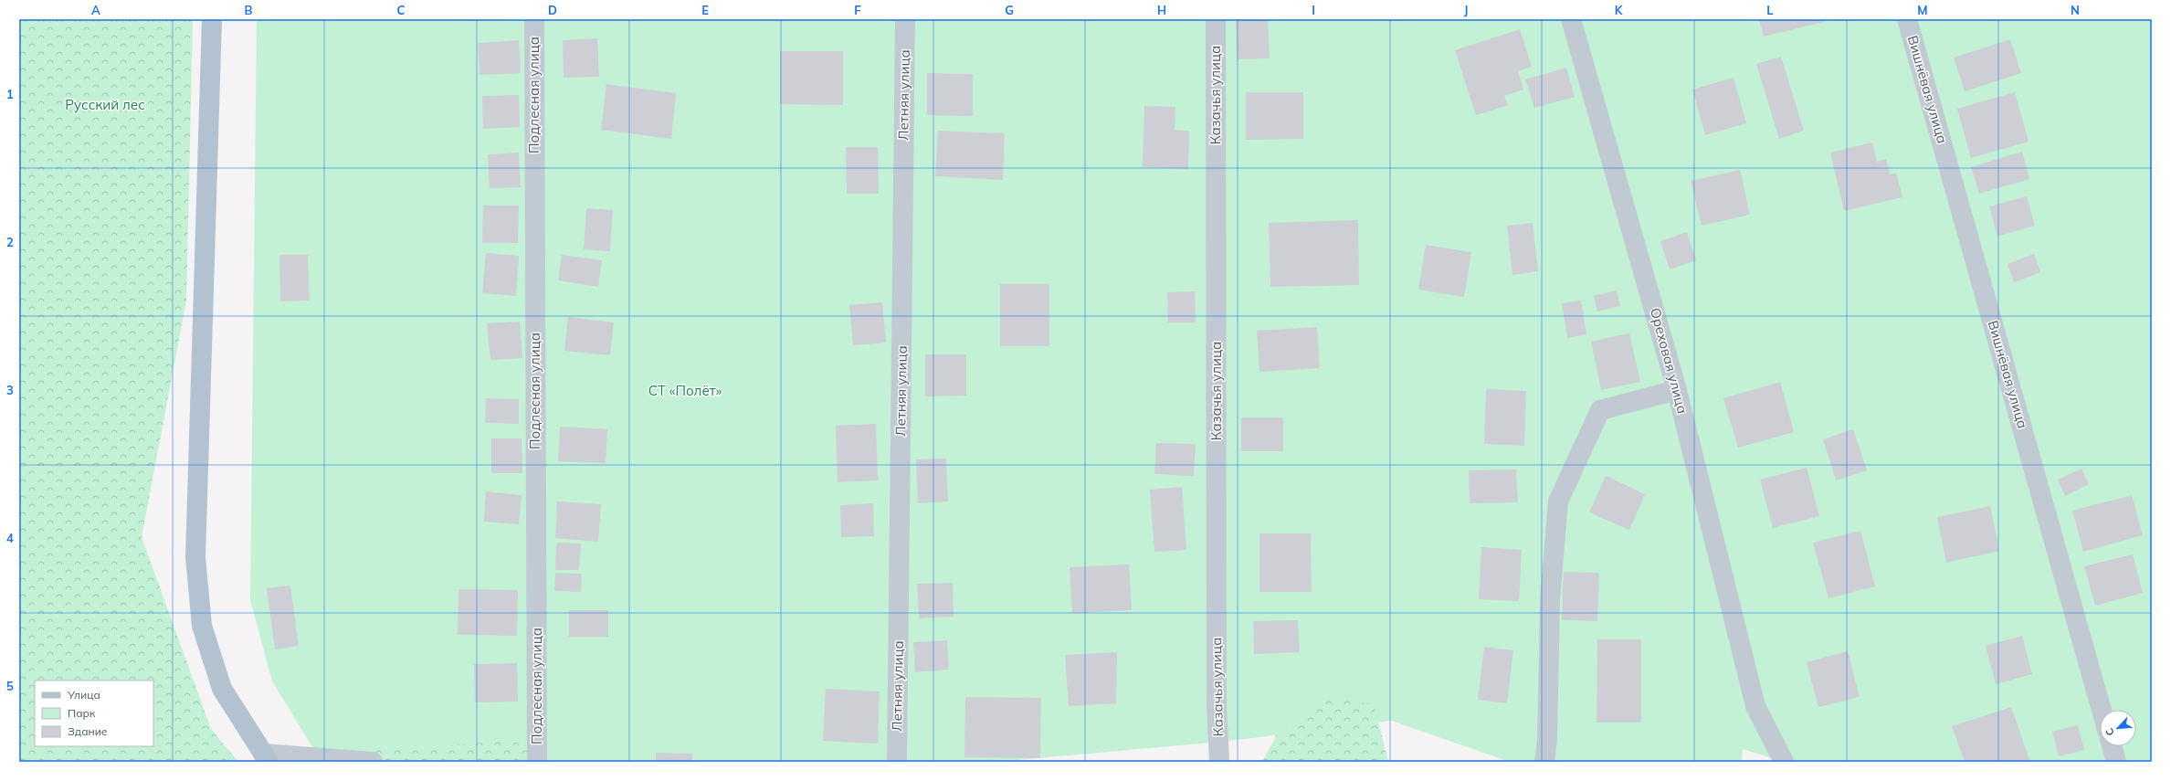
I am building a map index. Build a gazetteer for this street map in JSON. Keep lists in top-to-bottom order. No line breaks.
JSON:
{"streets":{"street":["Вишнёвая улица","Подлесная улица","Летняя улица","Казачья улица","Ореховая улица"]},"parks":["Русский лес","СТ «Полёт»"],"legend":["Улица","Парк","Здание"],"north":"bottom left","grid":{"columns":["A","B","C","D","E","F","G","H","I","J","K","L","M","N"],"rows":["1","2","3","4","5"]}}
